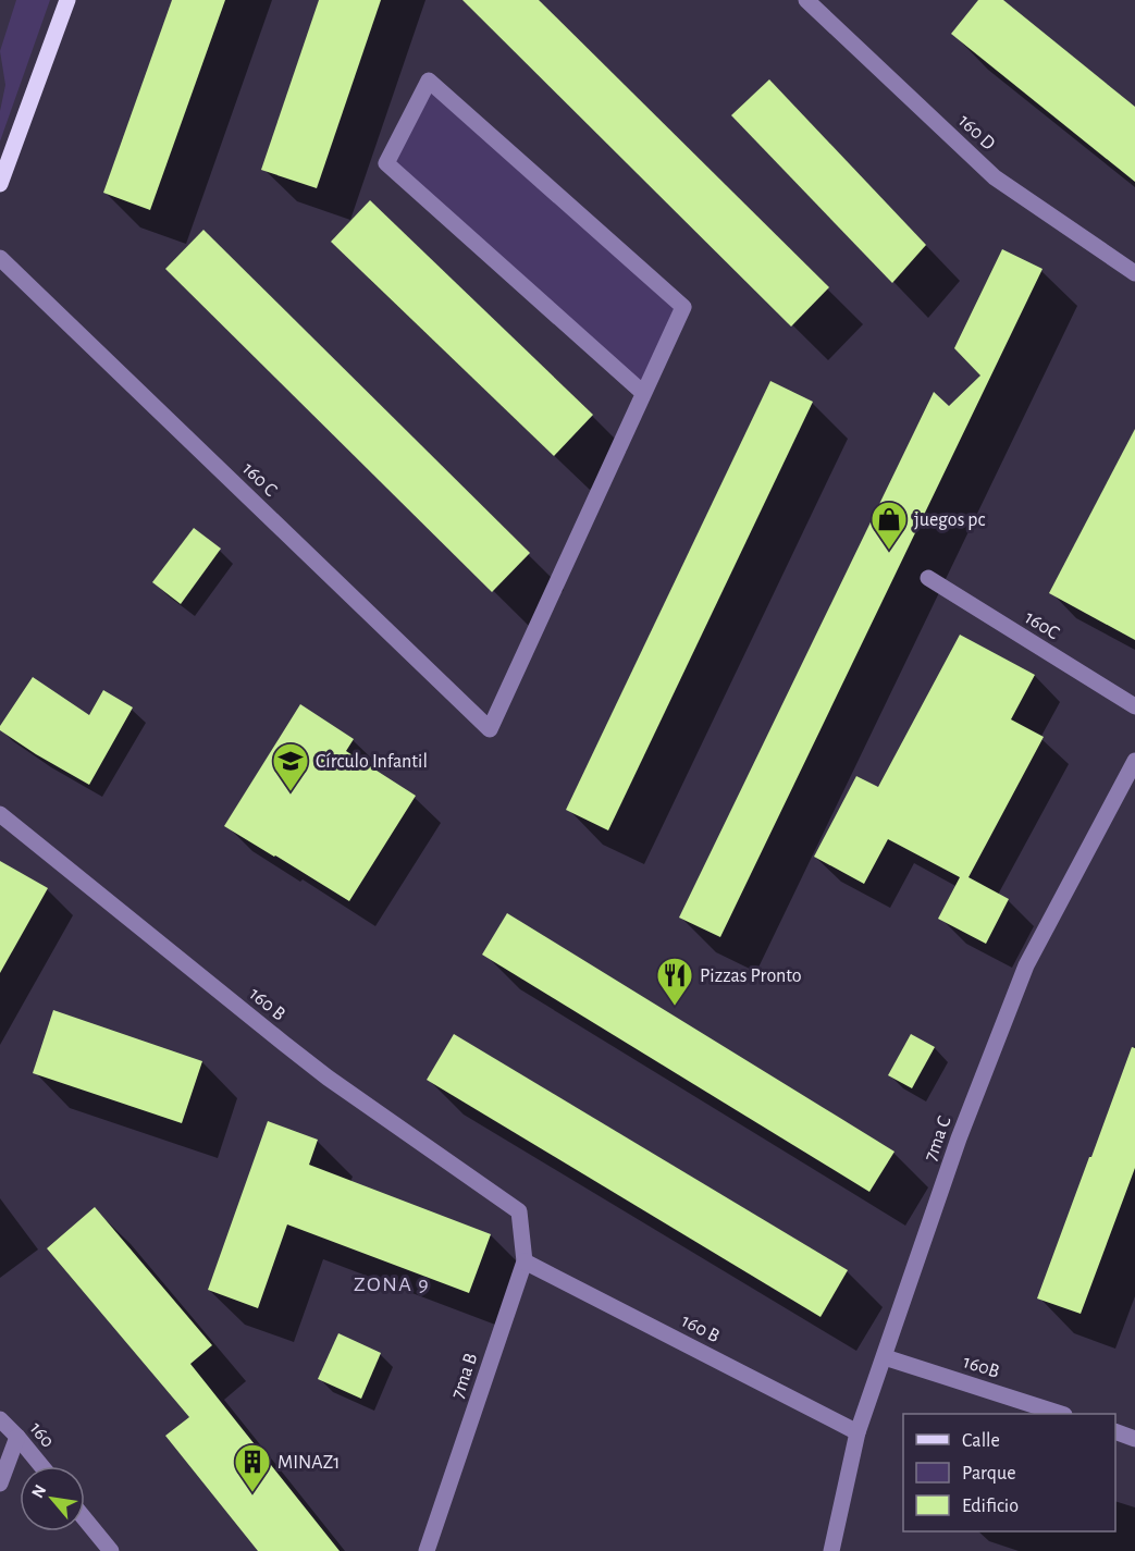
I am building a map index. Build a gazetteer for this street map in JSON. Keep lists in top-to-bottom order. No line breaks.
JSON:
{"streets":{"street":["160 D","160 C","160C","160 B","7ma C","160B","7ma B","160"]},"crossings":[["160 B","7ma C"],["160 B","7ma B"],["7ma C","160B"]],"districts":["ZONA 9"],"places":{"shop":["juegos pc"],"school or university":["Círculo Infantil"],"restaurant":["Pizzas Pronto"],"building":["MINAZ1"]},"legend":["Calle","Parque","Edificio"],"north":"top left"}
